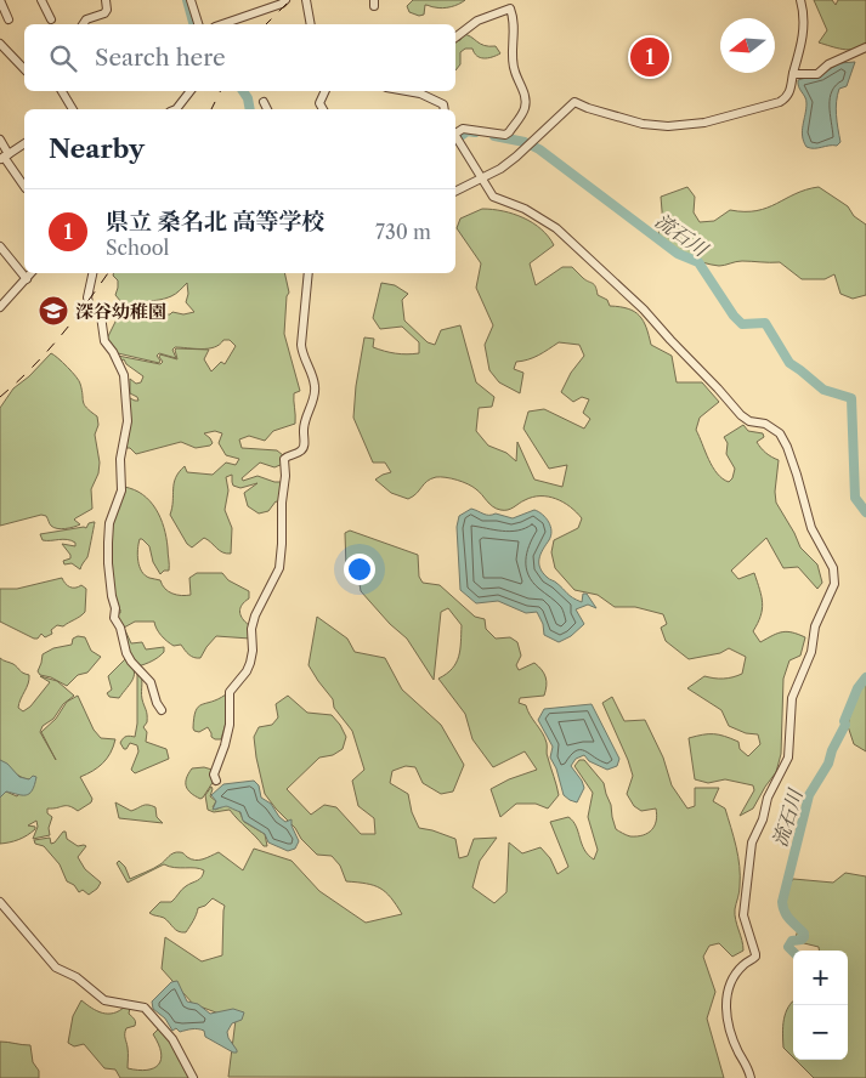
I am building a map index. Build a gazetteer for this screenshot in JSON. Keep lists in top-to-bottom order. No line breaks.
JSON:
{"water":["流石川"],"places":{"school or university":["深谷幼稚園"]},"north":"left","page":{"search":"Search here","pins":"1","heading":"Nearby","list":[{"mark":"1","name":"県立 桑名北 高等学校","note":"School","value":"730 m"}],"map_buttons":["+","−"]}}
